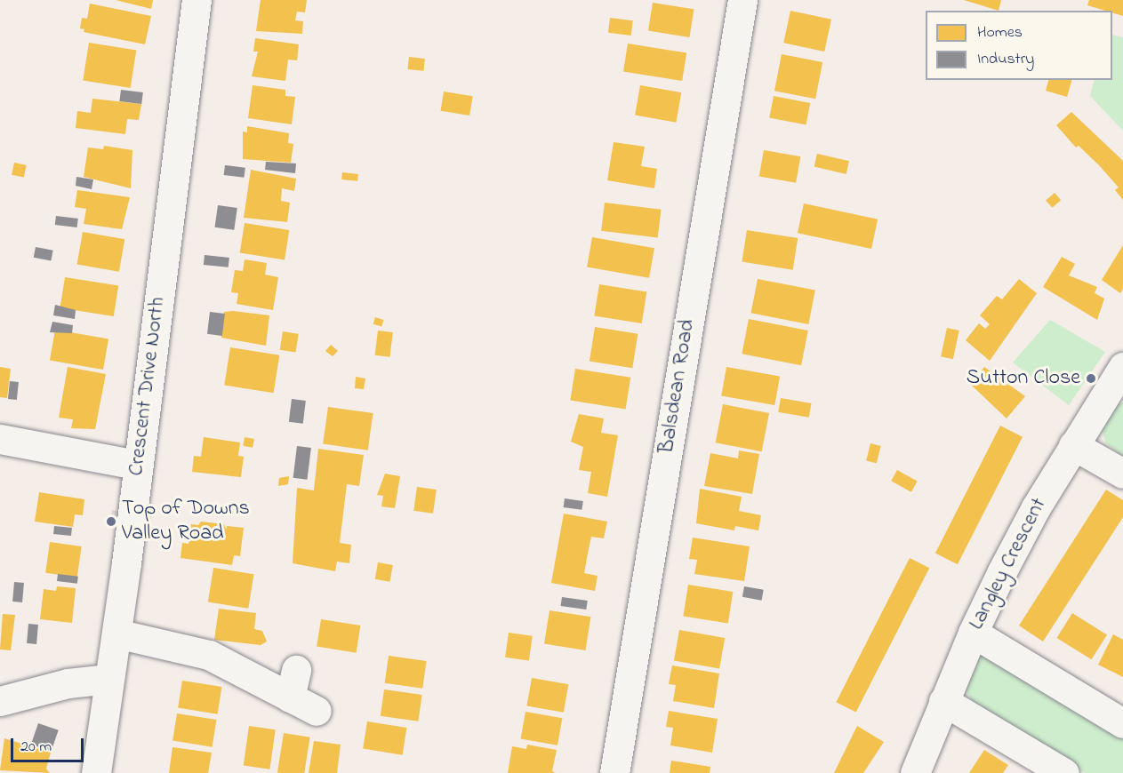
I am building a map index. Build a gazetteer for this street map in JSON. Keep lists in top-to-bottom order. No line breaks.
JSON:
{"streets":{"street":["Crescent Drive North","Balsdean Road","Langley Crescent"]},"places":["Sutton Close","Top of Downs Valley Road"],"legend":["Homes","Industry"],"scale_bar":"20 m"}
